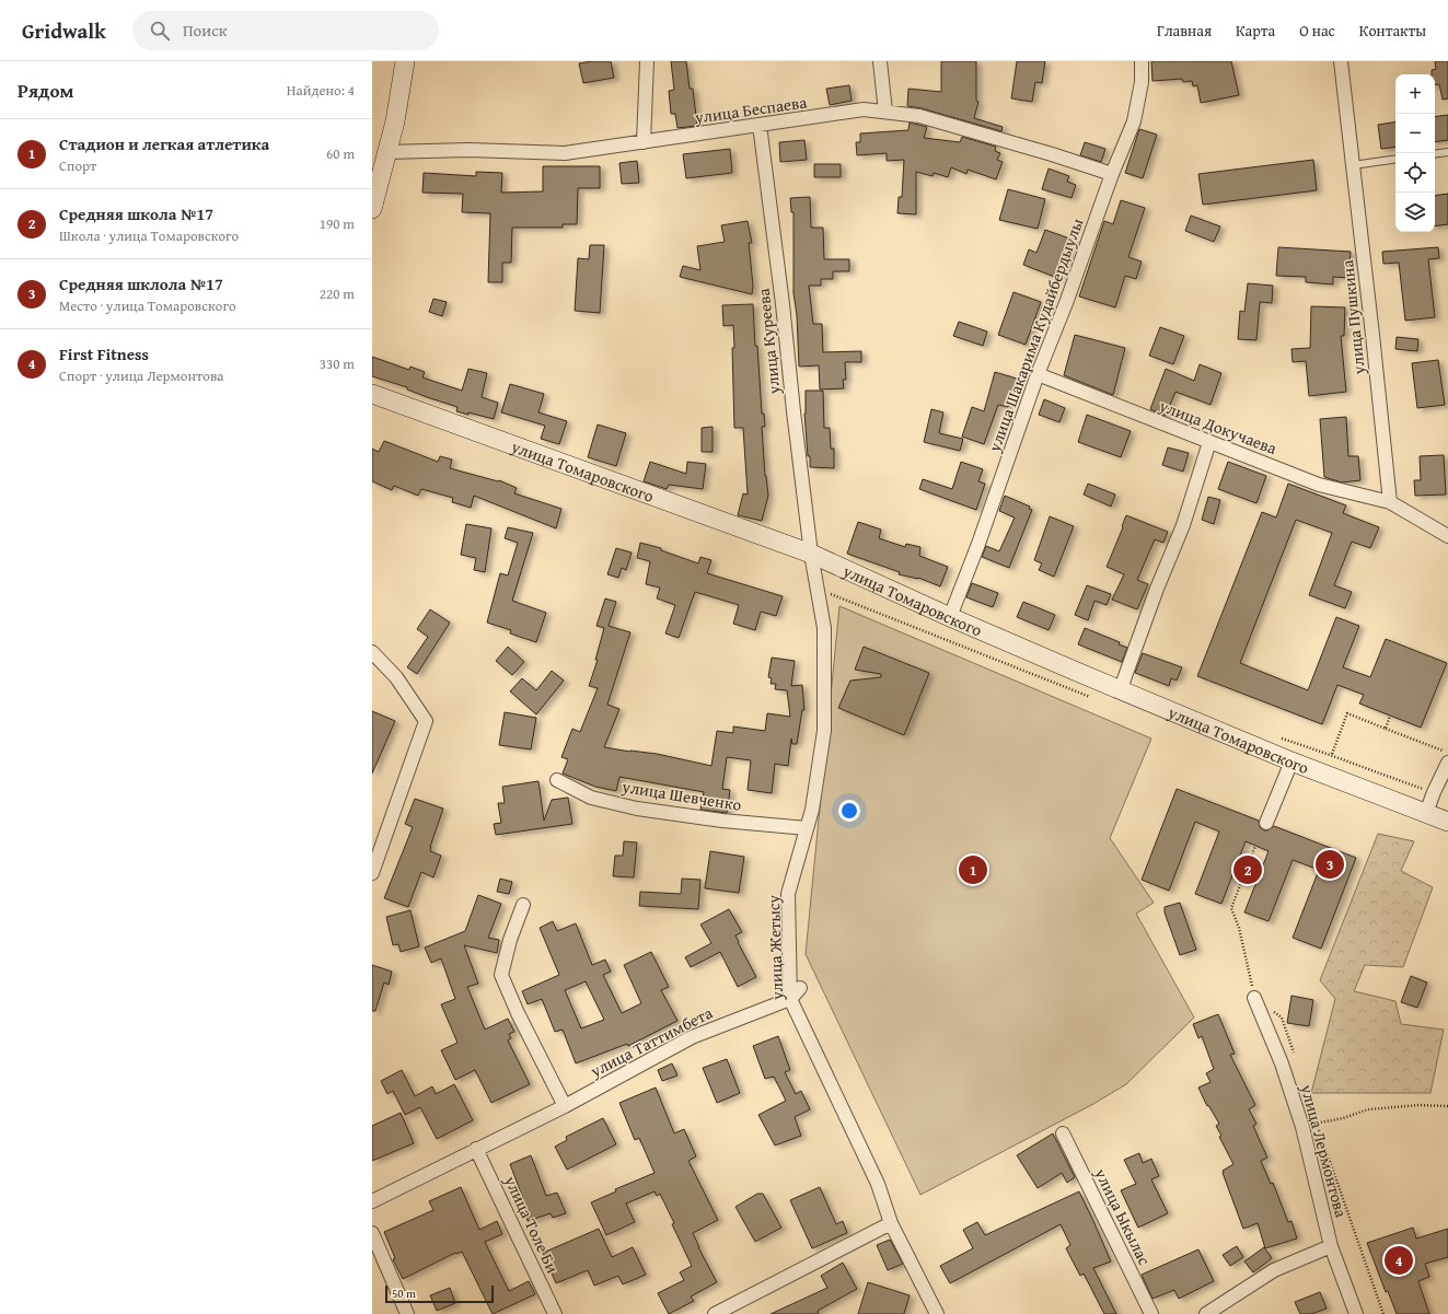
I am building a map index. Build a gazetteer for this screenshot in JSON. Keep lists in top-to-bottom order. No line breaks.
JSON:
{"streets":{"street":["улица Беспаева","улица Пушкина","улица Шакарима Кудайбердыулы","улица Куреева","улица Докучаева","улица Томаровского","улица Шевченко","улица Жетысу","улица Таттимбета","улица Лермонтова","улица Ыкылас","улица Толе Би"]},"crossings":[["улица Беспаева","улица Шакарима Кудайбердыулы"],["улица Беспаева","улица Куреева"],["улица Пушкина","улица Докучаева"],["улица Шакарима Кудайбердыулы","улица Докучаева"],["улица Шакарима Кудайбердыулы","улица Томаровского"],["улица Куреева","улица Томаровского"],["улица Куреева","улица Жетысу"],["улица Томаровского","улица Жетысу"],["улица Шевченко","улица Жетысу"],["улица Жетысу","улица Таттимбета"],["улица Таттимбета","улица Толе Би"]],"scale_bar":"50 m","page":{"header":"Gridwalk","search":"Поиск","nav":["Главная","Карта","О нас","Контакты"],"heading":["Рядом","Найдено: 4"],"map_buttons":["+","−"],"list":[{"mark":"1","name":"Стадион и легкая атлетика","note":"Спорт","value":"60 m"},{"mark":"2","name":"Средняя школа №17","note":"Школа · улица Томаровского","value":"190 m"},{"mark":"3","name":"Средняя шклола №17","note":"Место · улица Томаровского","value":"220 m"},{"mark":"4","name":"First Fitness","note":"Спорт · улица Лермонтова","value":"330 m"}],"pins":["3","1","2","4"],"scale":"50 m"}}
